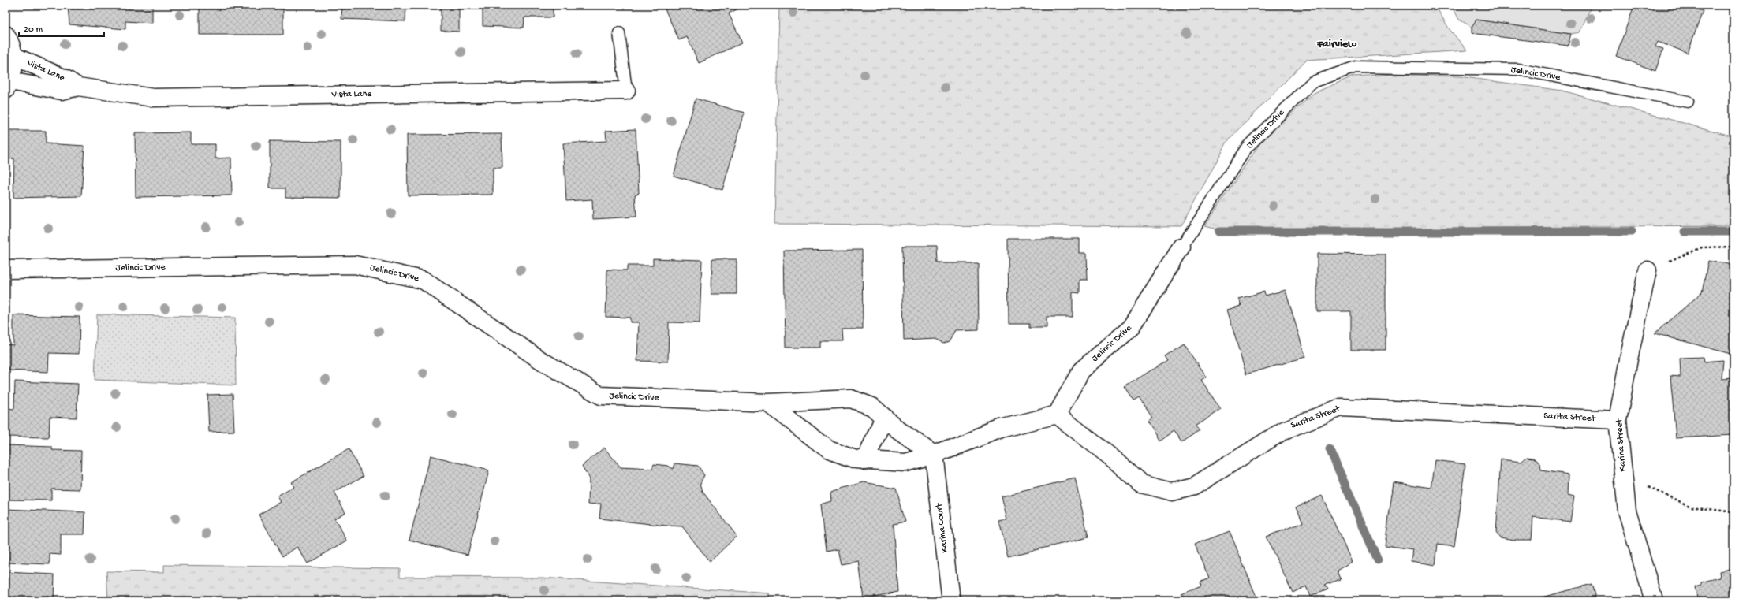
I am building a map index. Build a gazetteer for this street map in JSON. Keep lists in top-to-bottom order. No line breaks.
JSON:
{"streets":{"street":["Vista Lane","Jelincic Drive","Sarita Street","Karina Street","Karina Court"]},"crossings":[["Jelincic Drive","Sarita Street"],["Jelincic Drive","Karina Court"],["Sarita Street","Karina Street"]],"districts":["Fairview"],"scale_bar":"20 m"}
